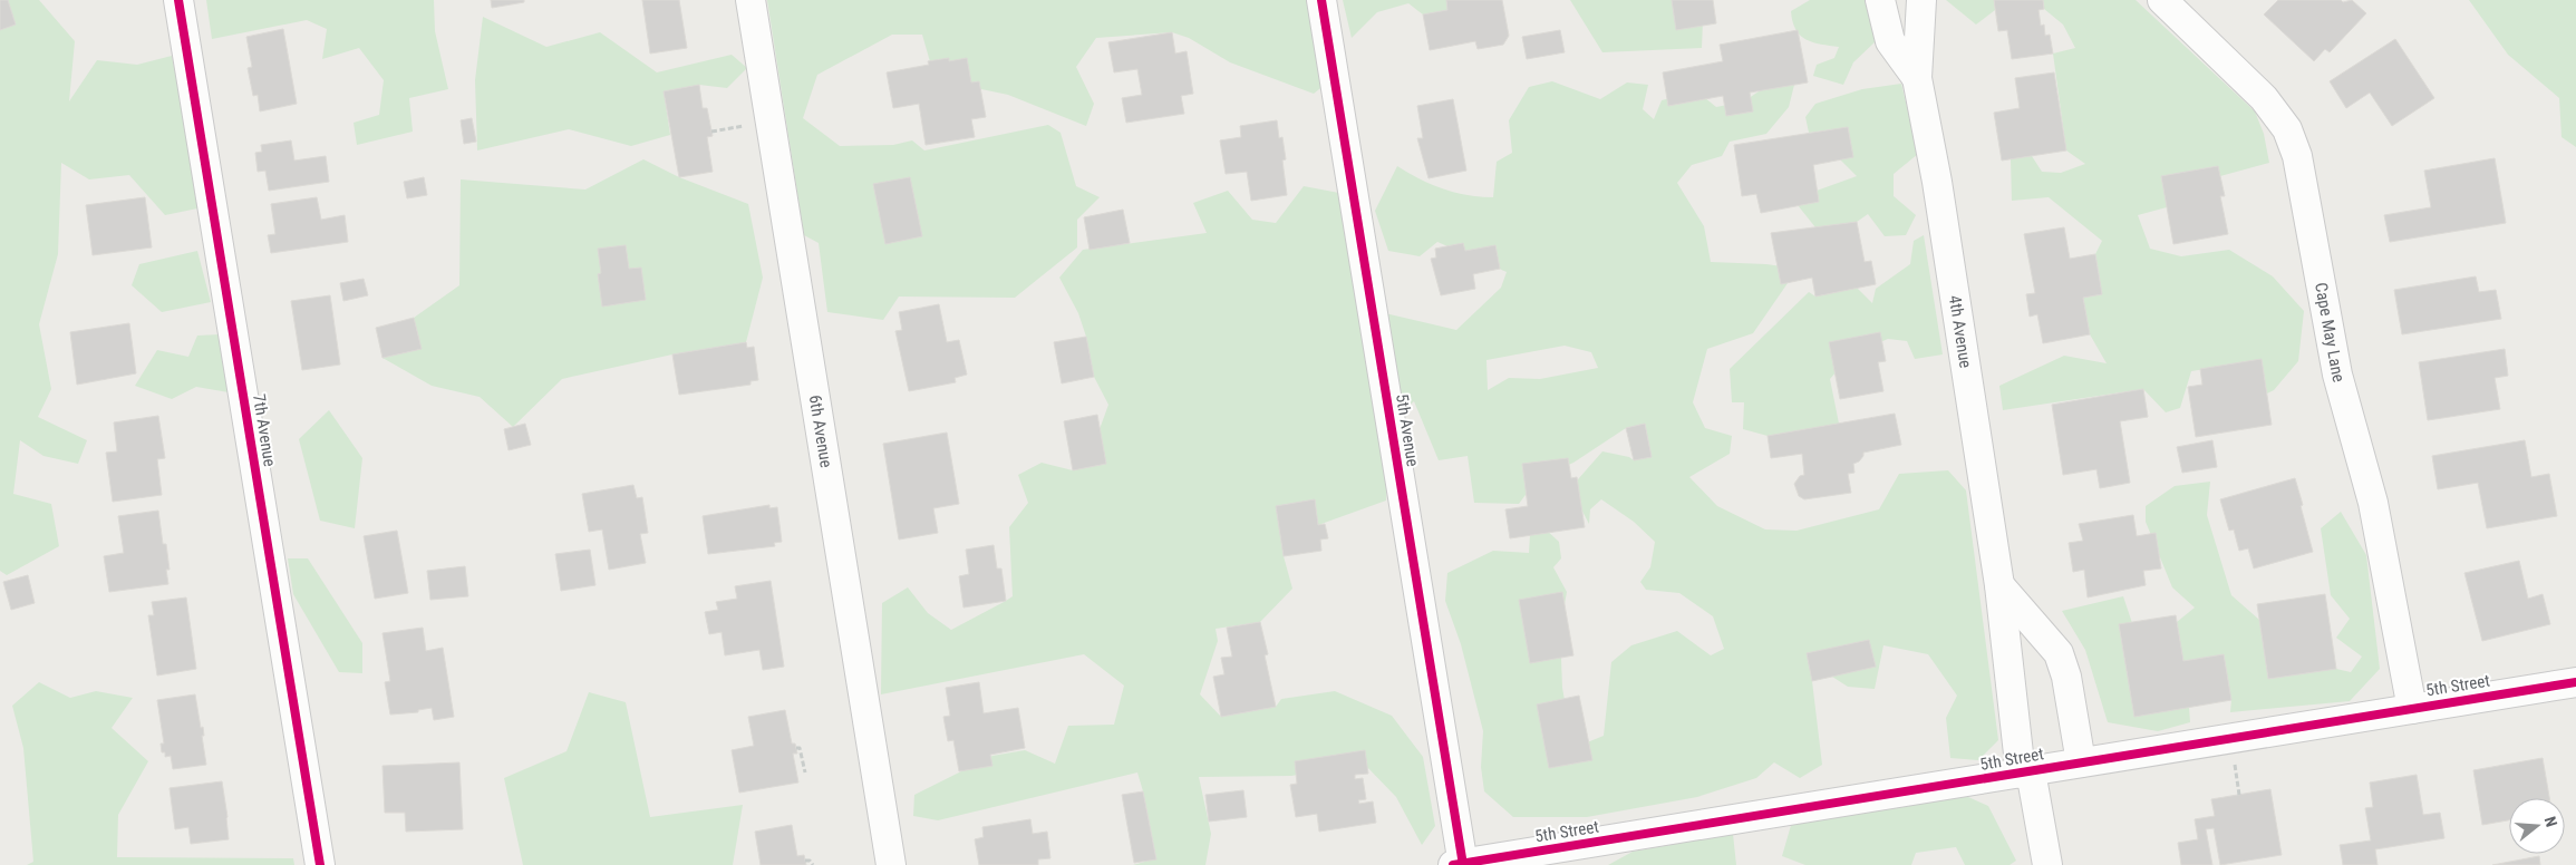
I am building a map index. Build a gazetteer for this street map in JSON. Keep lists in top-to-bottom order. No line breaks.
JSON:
{"streets":{"street":["4th Avenue","Cape May Lane","7th Avenue","5th Avenue","6th Avenue","5th Street"]},"crossings":[["4th Avenue","5th Street"],["Cape May Lane","5th Street"],["5th Avenue","5th Street"]],"north":"right"}
